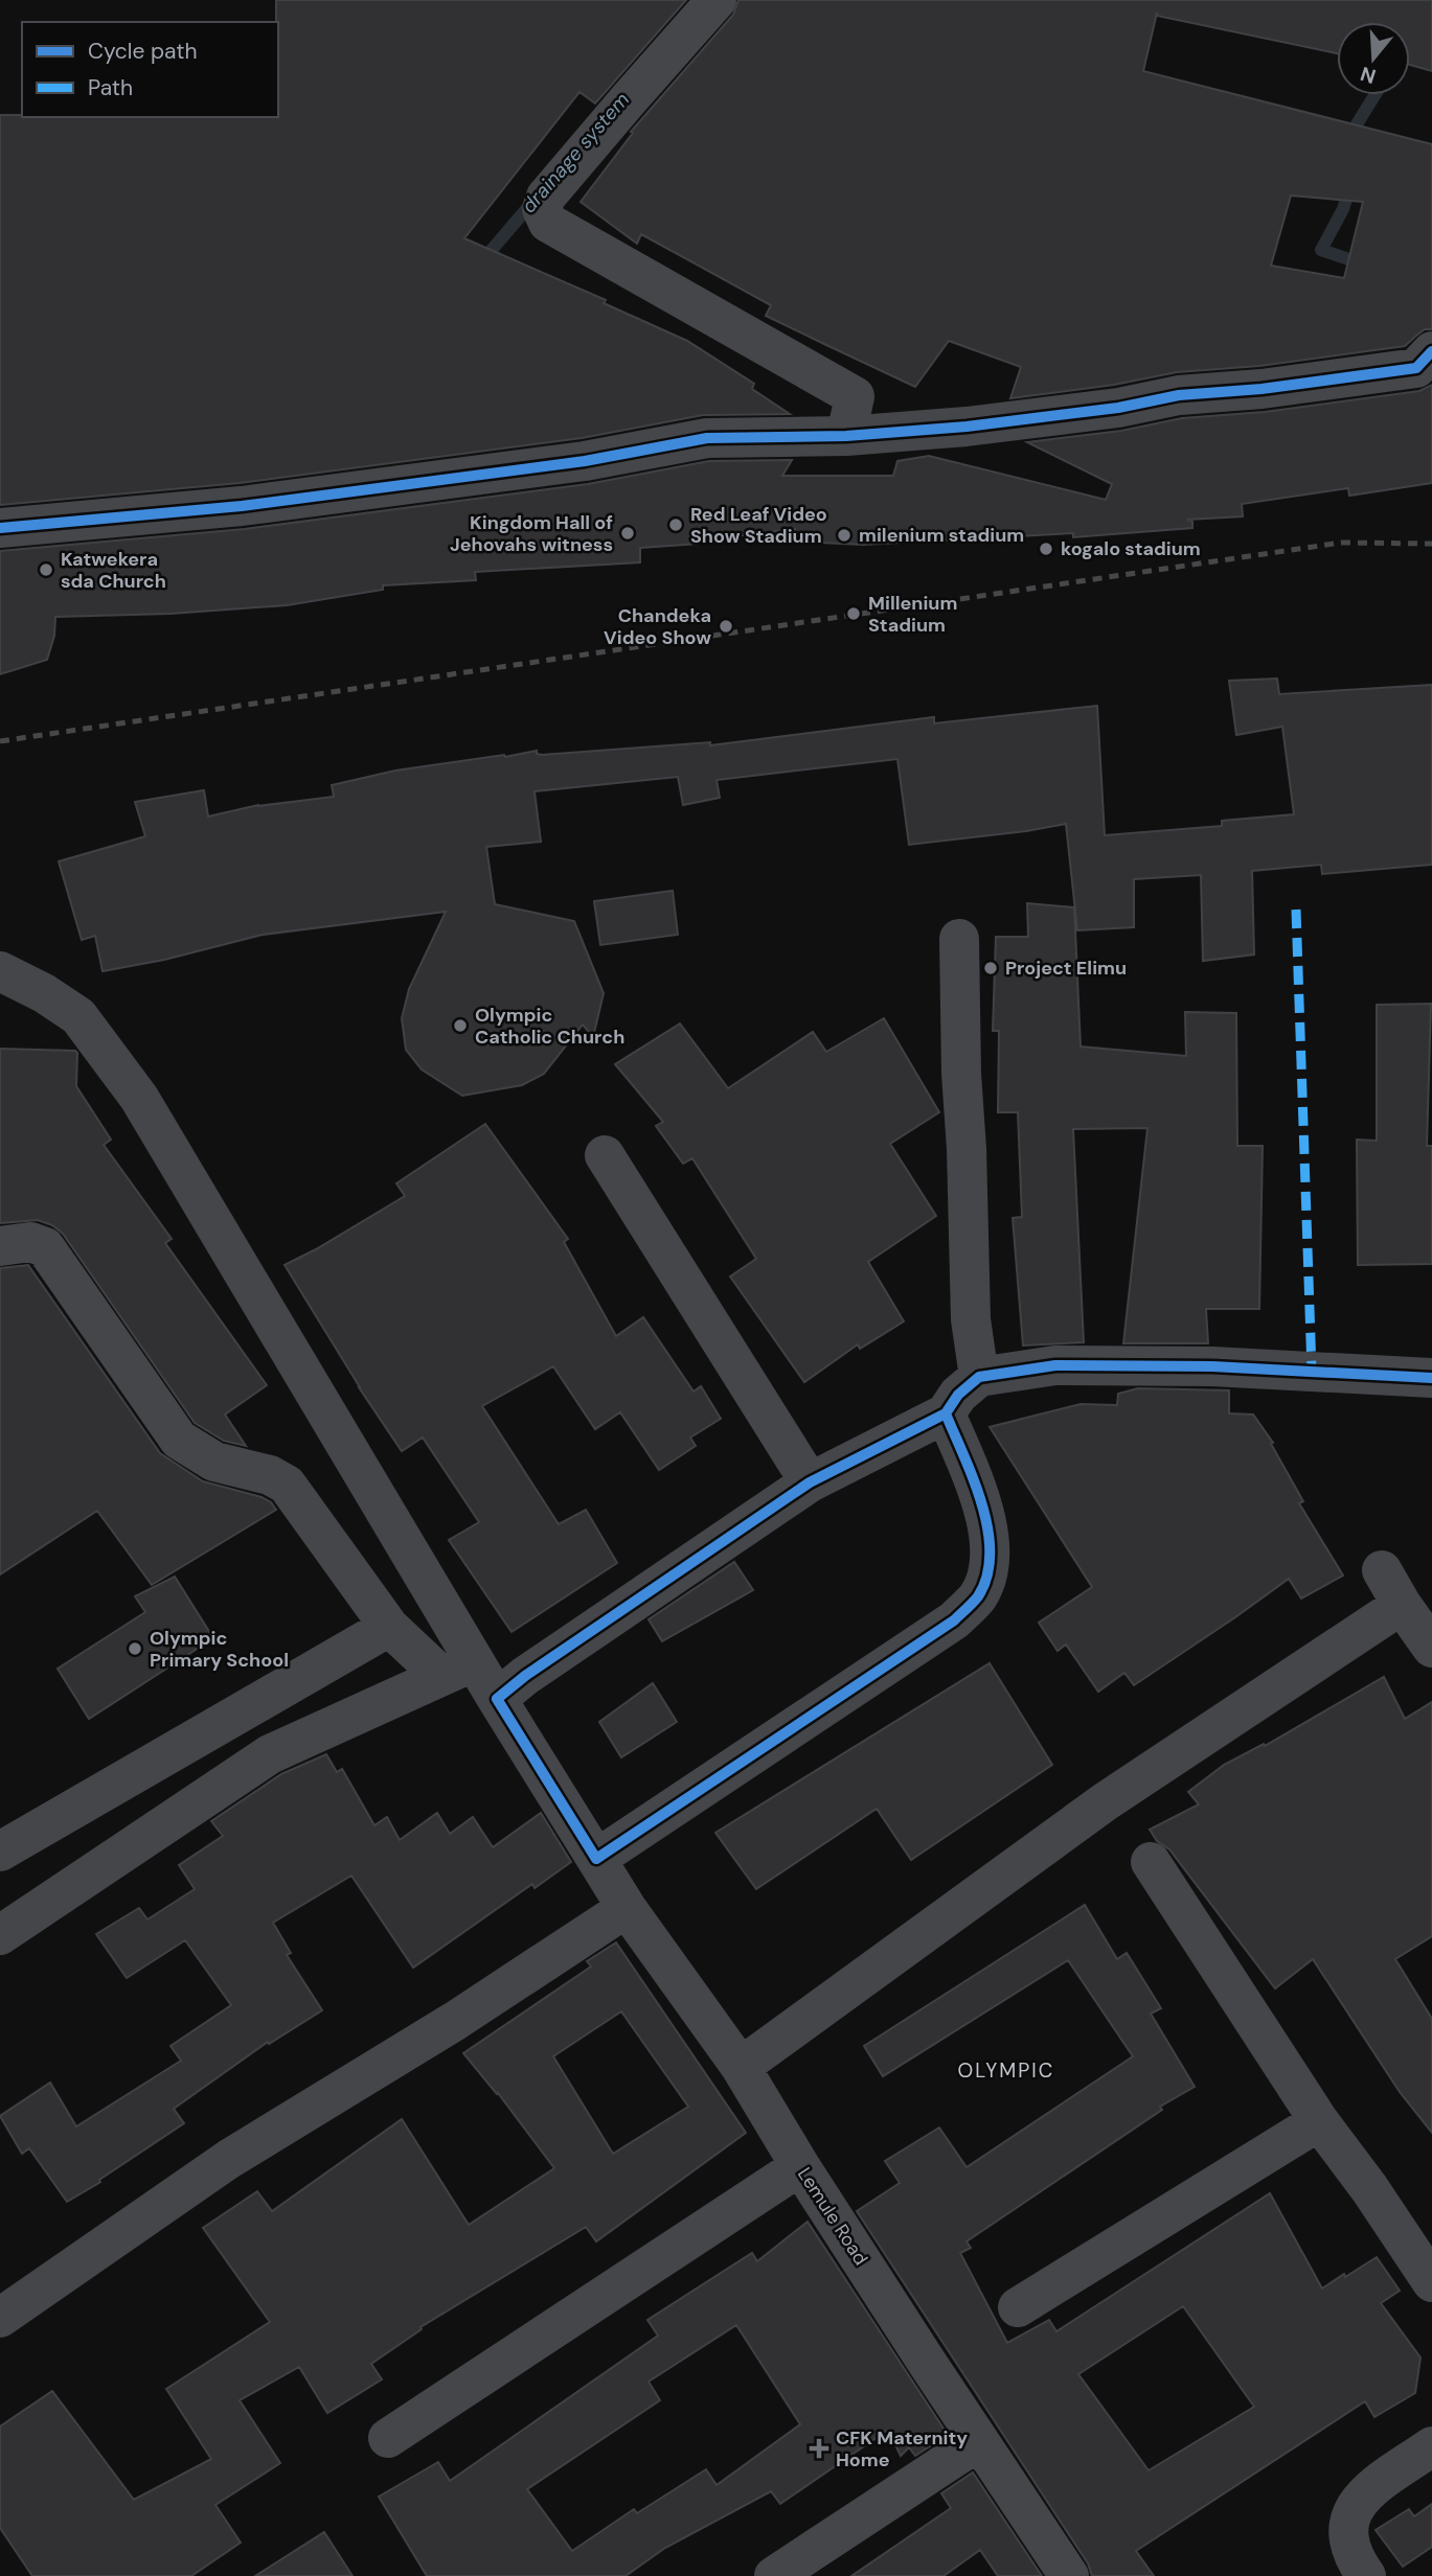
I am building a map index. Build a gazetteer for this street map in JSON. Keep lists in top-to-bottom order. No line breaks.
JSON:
{"streets":{"street":["Lemule Road"]},"districts":["OLYMPIC"],"water":["drainage system"],"places":{"other":["Red Leaf Video Show Stadium","Kingdom Hall of Jehovahs witness","milenium stadium","kogalo stadium","Katwekera sda Church","Millenium Stadium","Chandeka Video Show","Project Elimu","Olympic Catholic Church","Olympic Primary School"],"health":["CFK Maternity Home"]},"legend":["Cycle path","Path"],"north":"bottom"}
